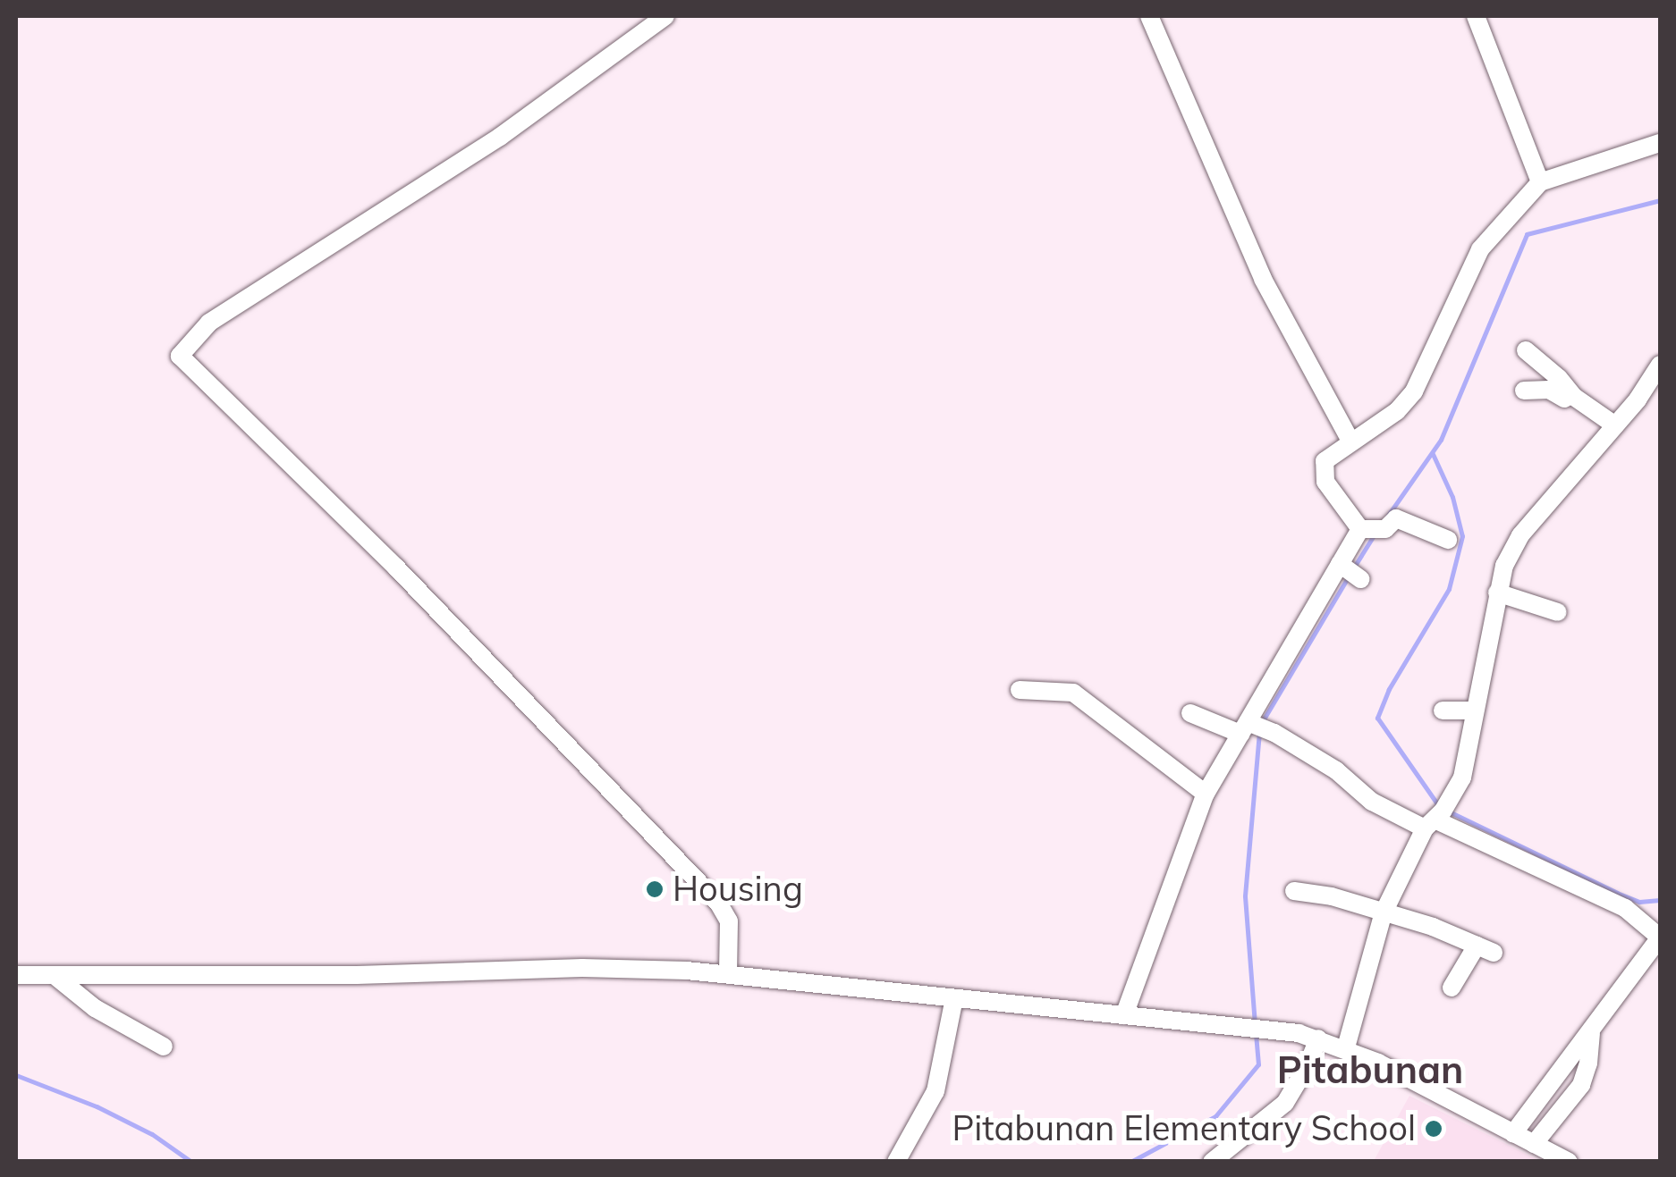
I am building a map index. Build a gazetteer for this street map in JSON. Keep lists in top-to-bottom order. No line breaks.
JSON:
{"districts":["Pitabunan"],"places":["Housing","Pitabunan Elementary School"]}
